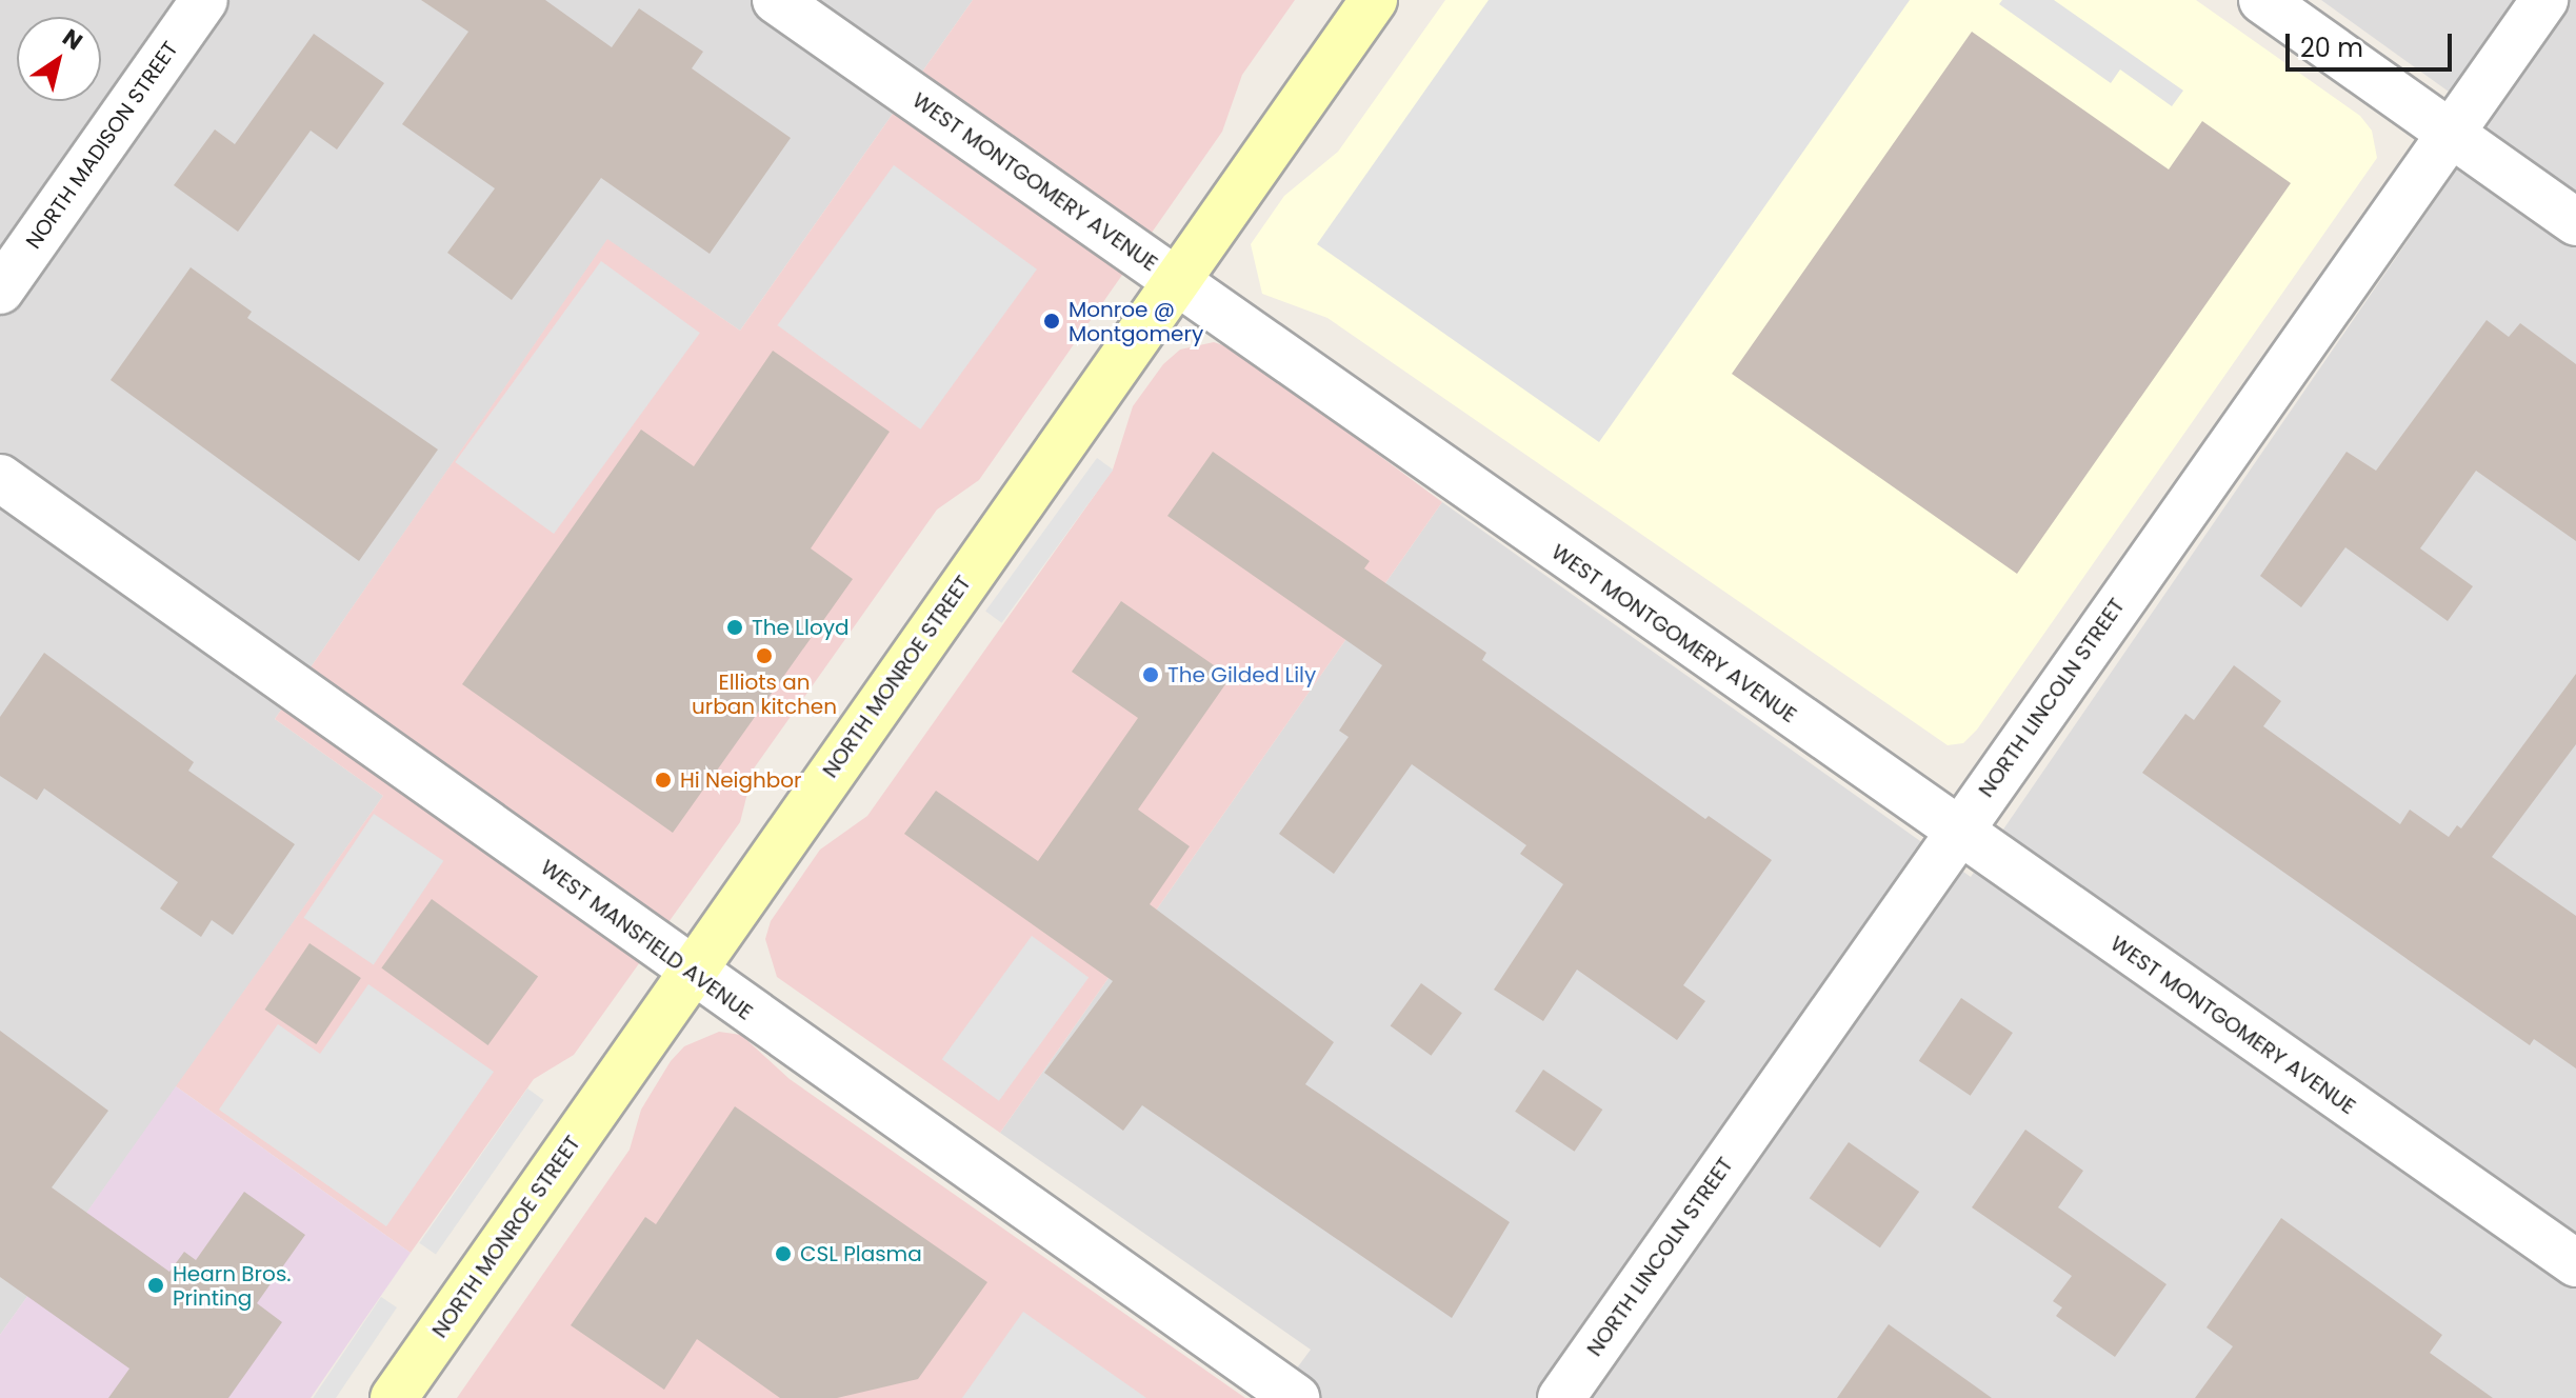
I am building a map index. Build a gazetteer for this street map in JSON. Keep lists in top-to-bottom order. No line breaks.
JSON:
{"streets":{"main road":["NORTH MONROE STREET"],"street":["NORTH MADISON STREET","WEST MONTGOMERY AVENUE","NORTH LINCOLN STREET","WEST MANSFIELD AVENUE"]},"crossings":[["WEST MONTGOMERY AVENUE","NORTH MONROE STREET"],["WEST MONTGOMERY AVENUE","NORTH LINCOLN STREET"],["NORTH MONROE STREET","WEST MANSFIELD AVENUE"]],"places":["Monroe @ Montgomery","The Lloyd","Elliots an urban kitchen","The Gilded Lily","Hi Neighbor","CSL Plasma","Hearn Bros. Printing"],"scale_bar":"20 m","north":"top right"}
